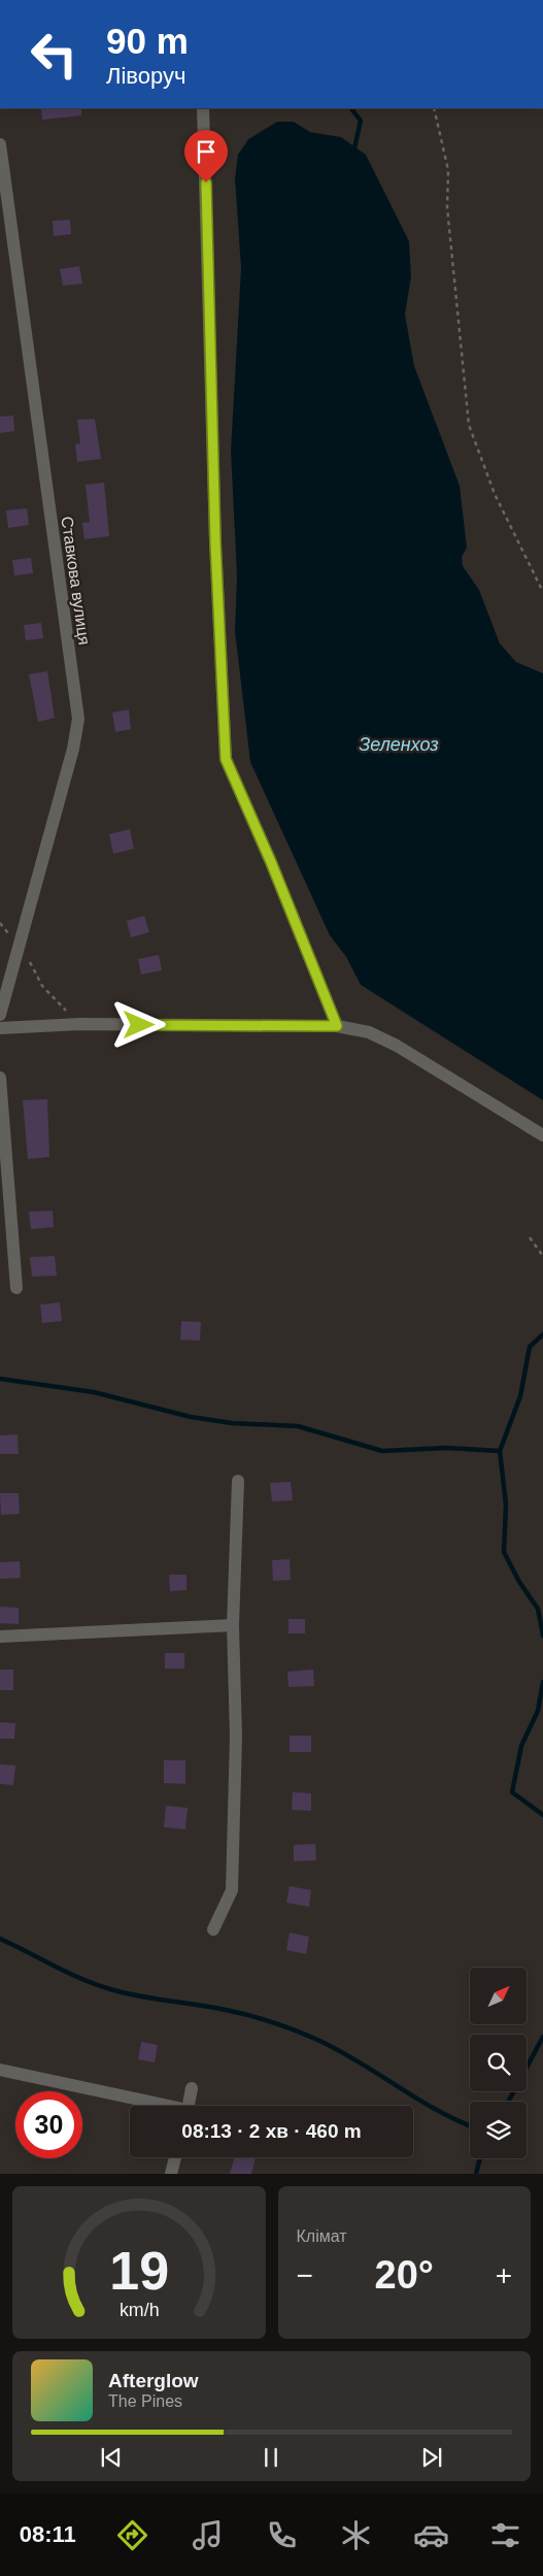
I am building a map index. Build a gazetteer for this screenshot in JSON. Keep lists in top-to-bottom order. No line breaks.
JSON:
{"streets":{"street":["Ставкова вулиця"]},"water":["Зеленхоз"],"north":"top right","page":{"turn":["90 m","Ліворуч"],"limit":"30","trip":"08:13 · 2 хв · 460 m","tile":"Клімат","heat":["−","20°","+"],"song":["Afterglow","The Pines"],"tabs":"08:11","gauge":["19","km/h"]}}
